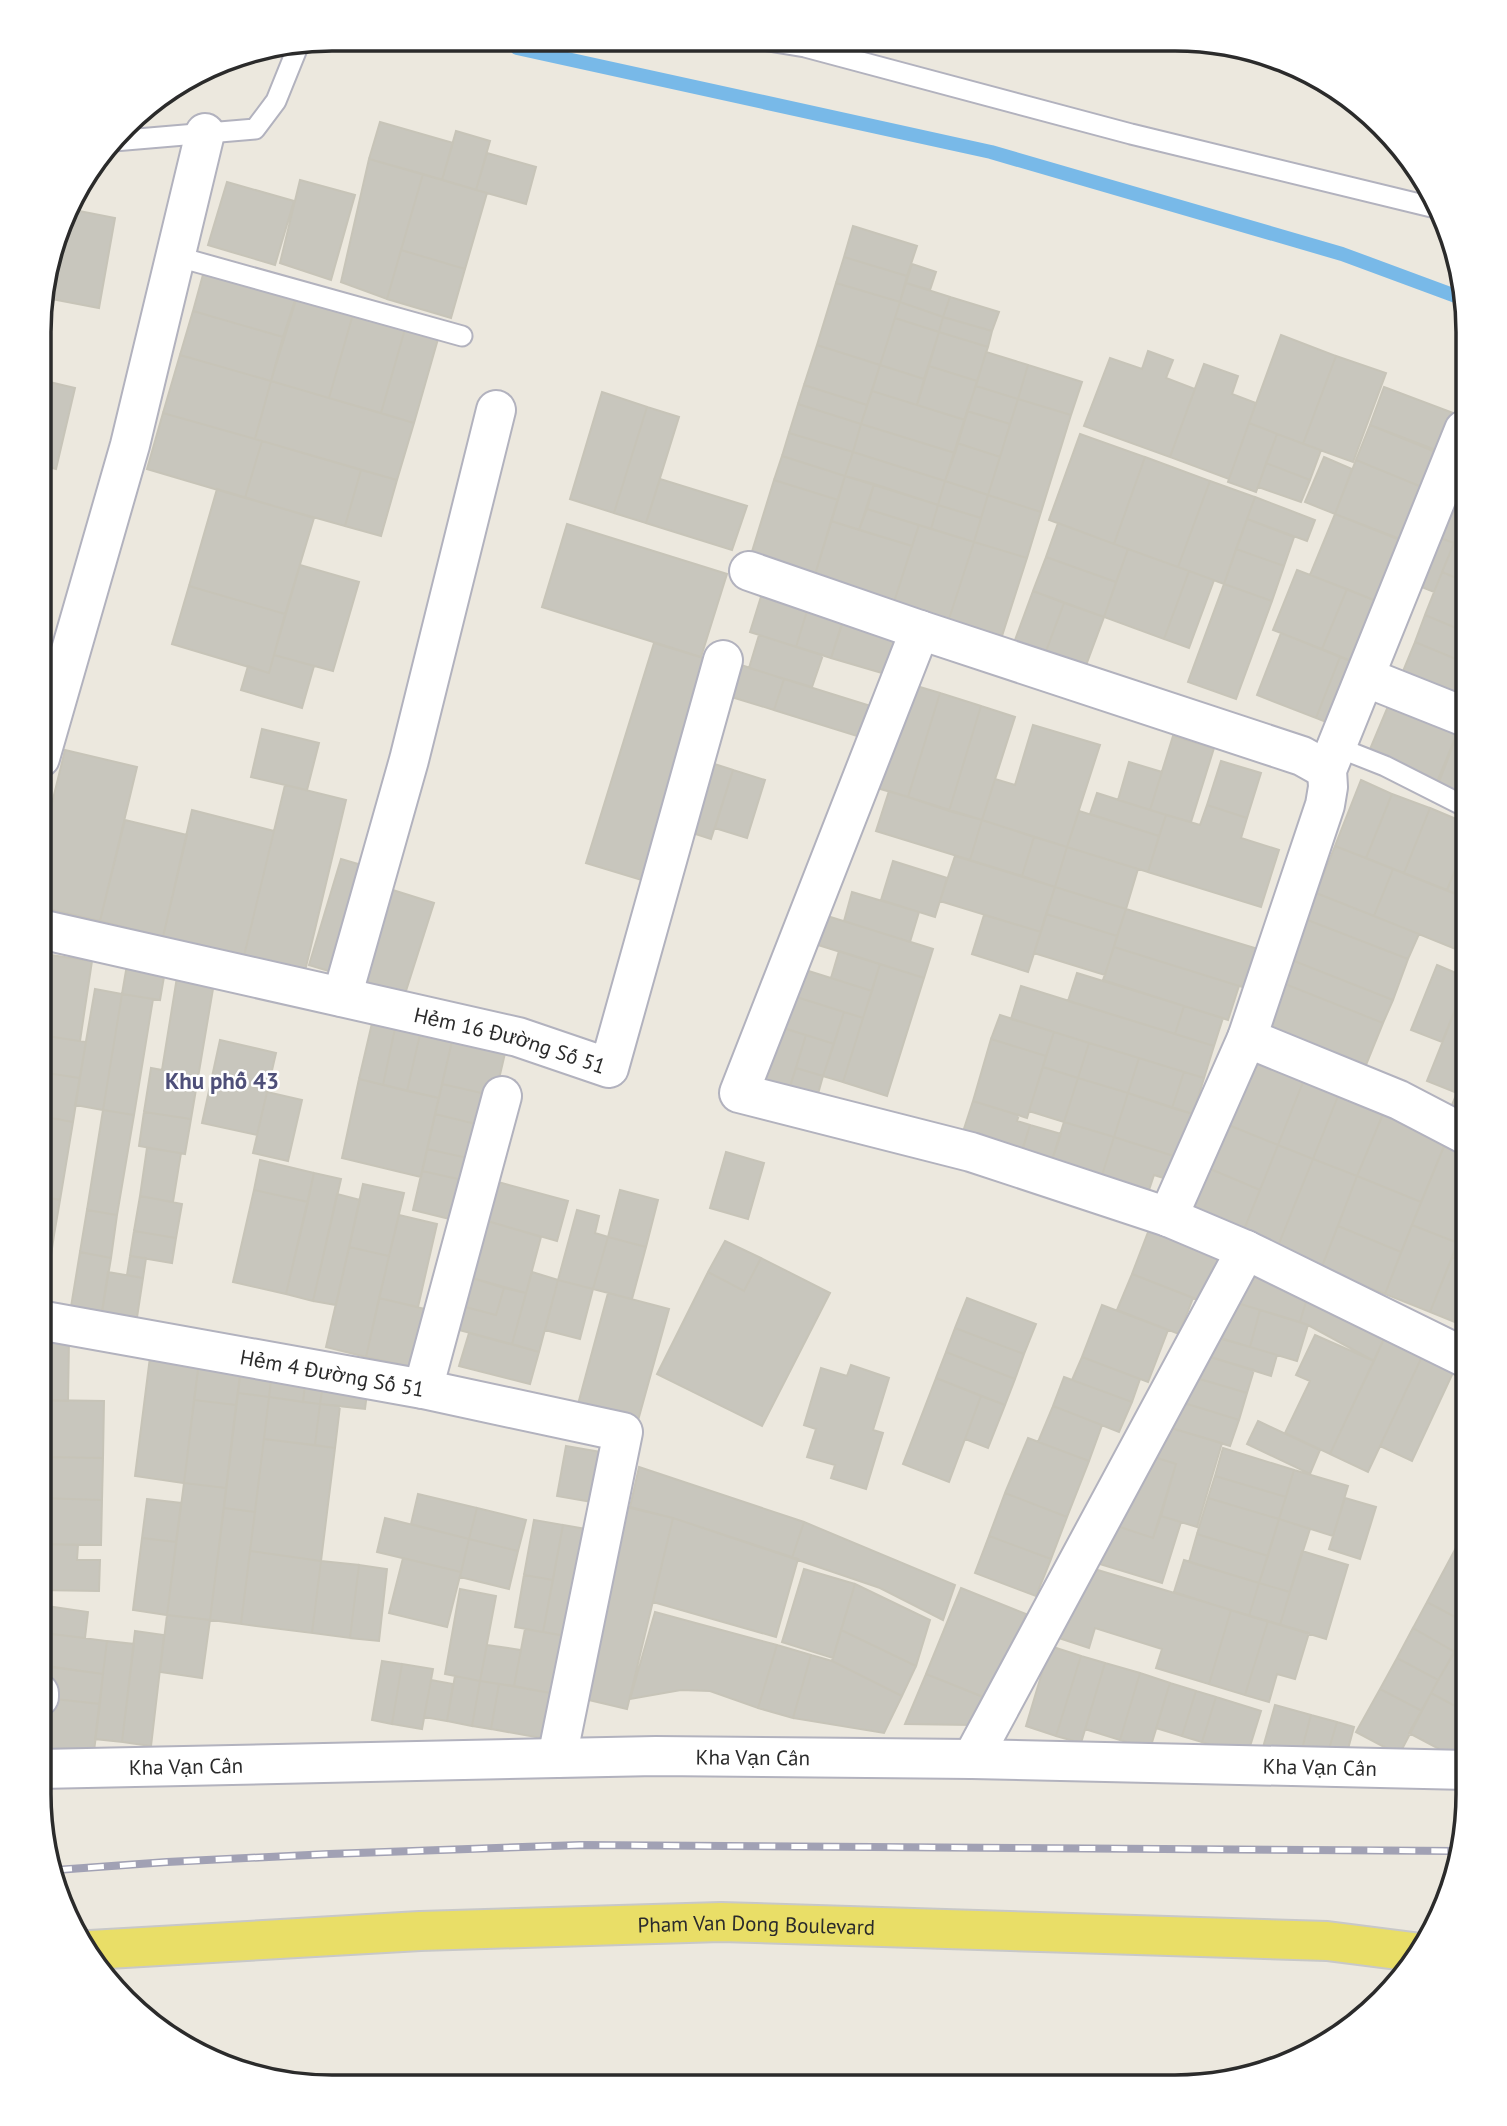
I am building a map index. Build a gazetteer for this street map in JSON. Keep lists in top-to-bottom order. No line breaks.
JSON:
{"streets":{"main road":["Pham Van Dong Boulevard"],"street":["Hẻm 16 Đường Số 51","Hẻm 4 Đường Số 51","Kha Vạn Cân"]},"crossings":[["Hẻm 4 Đường Số 51","Kha Vạn Cân"]],"districts":["Khu phố 43"]}
